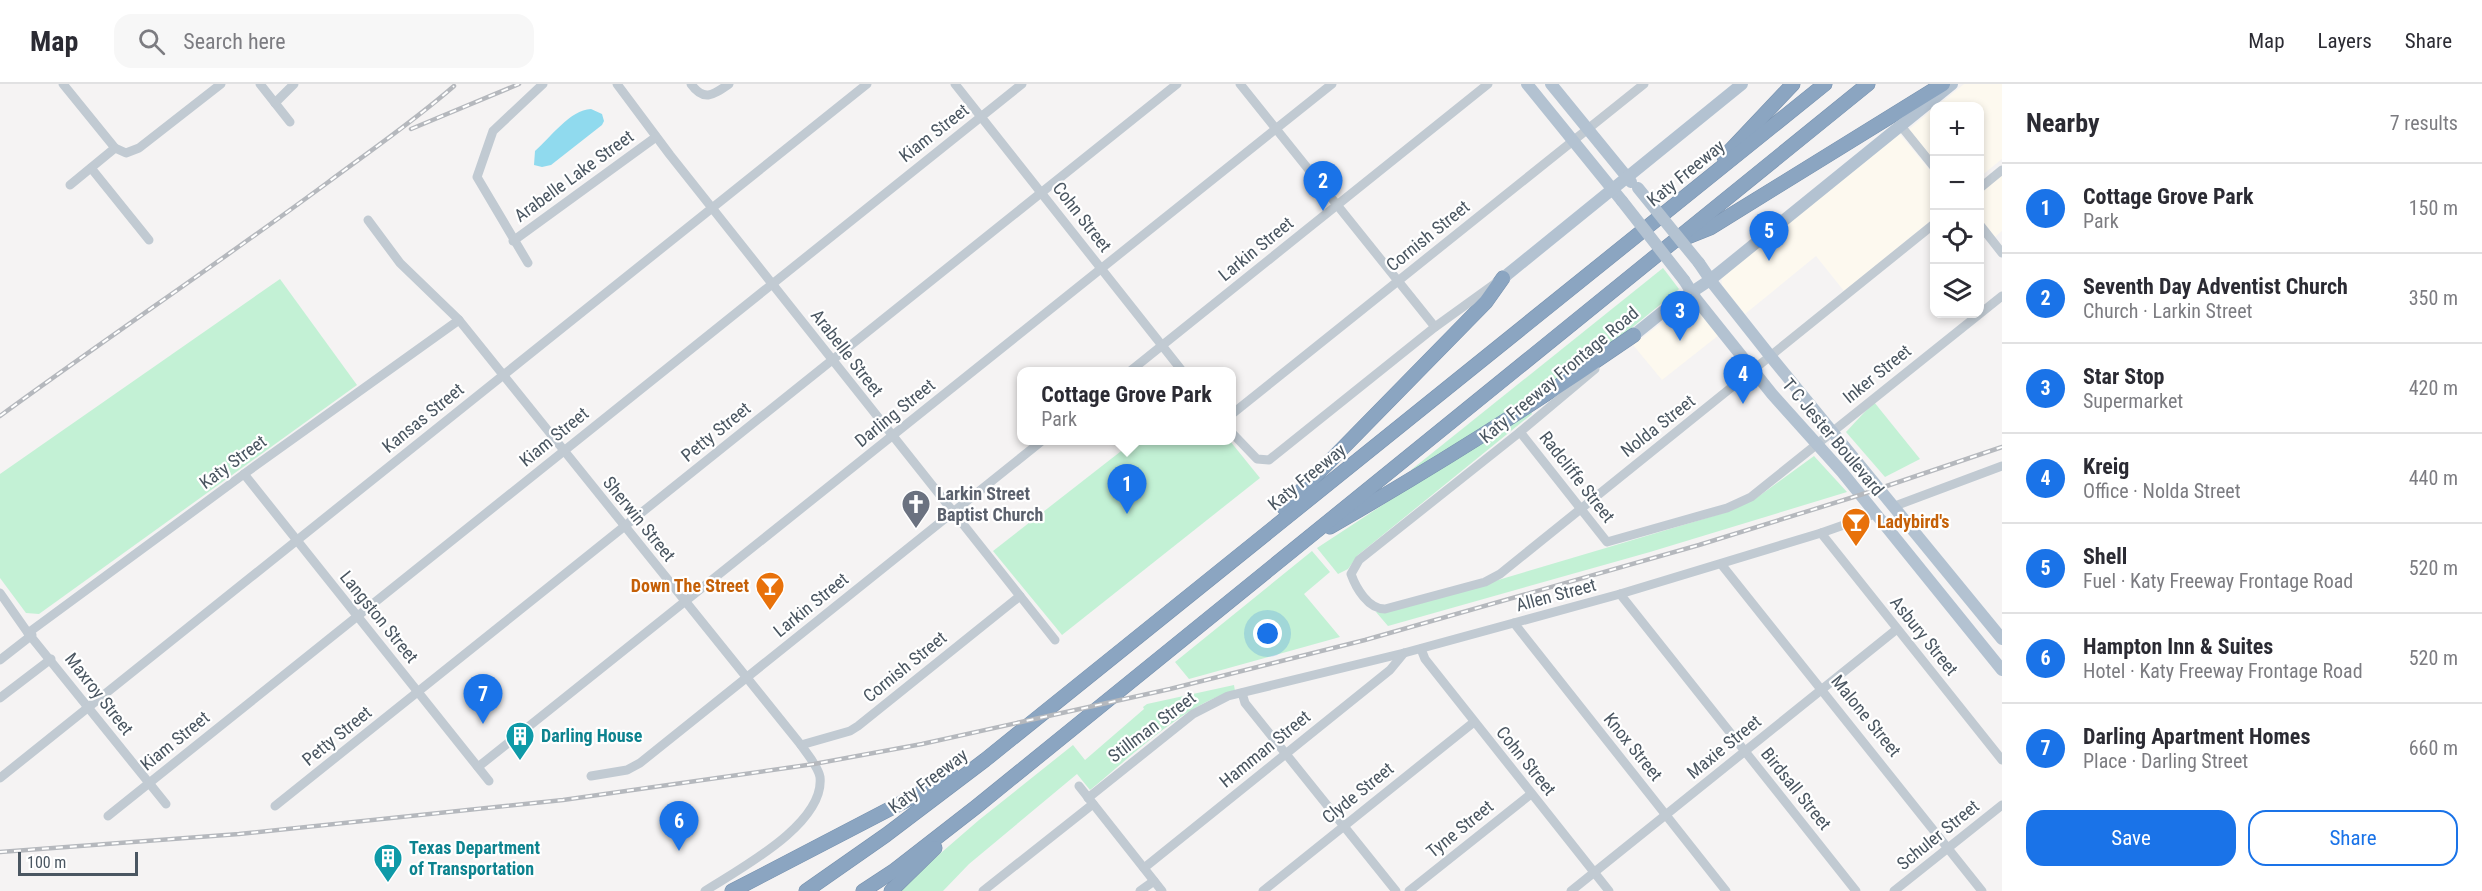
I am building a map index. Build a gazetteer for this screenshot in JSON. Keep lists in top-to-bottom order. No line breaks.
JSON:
{"streets":{"highway":["Katy Freeway"],"main road":["Katy Freeway Frontage Road","T C Jester Boulevard"],"street":["Kiam Street","Arabelle Lake Street","Cohn Street","Cornish Street","Larkin Street","Arabelle Street","Inker Street","Darling Street","Kansas Street","Nolda Street","Petty Street","Katy Street","Radcliffe Street","Sherwin Street","Allen Street","Langston Street","Asbury Street","Maxroy Street","Malone Street","Stillman Street","Knox Street","Maxie Street","Hamman Street","Birdsall Street","Clyde Street","Tyne Street","Schuler Street"]},"crossings":[["Kiam Street","Cohn Street"],["Kiam Street","Arabelle Street"],["Kiam Street","Sherwin Street"],["Kiam Street","Langston Street"],["Kiam Street","Maxroy Street"],["Arabelle Lake Street","Arabelle Street"],["Cohn Street","Larkin Street"],["Cohn Street","Darling Street"],["Cohn Street","Petty Street"],["Cohn Street","Allen Street"],["Cohn Street","Maxie Street"],["Cohn Street","Clyde Street"],["Cohn Street","Tyne Street"],["Cornish Street","Arabelle Street"],["Cornish Street","T C Jester Boulevard"],["Cornish Street","Sherwin Street"],["Larkin Street","Arabelle Street"],["Larkin Street","Sherwin Street"],["Arabelle Street","Darling Street"],["Arabelle Street","Kansas Street"],["Arabelle Street","Petty Street"],["Inker Street","T C Jester Boulevard"],["Inker Street","Radcliffe Street"],["Katy Freeway Frontage Road","Nolda Street"],["Katy Freeway Frontage Road","T C Jester Boulevard"],["Katy Freeway Frontage Road","Radcliffe Street"],["Darling Street","Sherwin Street"],["Darling Street","Langston Street"],["Kansas Street","Sherwin Street"],["Kansas Street","Langston Street"],["Kansas Street","Maxroy Street"],["Nolda Street","T C Jester Boulevard"],["Nolda Street","Radcliffe Street"],["Petty Street","Sherwin Street"],["Petty Street","Langston Street"],["T C Jester Boulevard","Allen Street"],["Katy Street","Sherwin Street"],["Katy Street","Langston Street"],["Katy Street","Maxroy Street"],["Allen Street","Asbury Street"],["Allen Street","Malone Street"],["Allen Street","Stillman Street"],["Allen Street","Knox Street"],["Allen Street","Hamman Street"],["Allen Street","Birdsall Street"],["Asbury Street","Maxie Street"],["Malone Street","Maxie Street"],["Malone Street","Schuler Street"],["Knox Street","Maxie Street"],["Maxie Street","Birdsall Street"]],"places":{"church":["Larkin Street Baptist Church"],"bar":["Ladybird's","Down The Street"],"building":["Darling House","Texas Department of Transportation"]},"scale_bar":"100 m","page":{"header":"Map","search":"Search here","nav":["Map","Layers","Share"],"heading":["Nearby","7 results"],"map_buttons":["+","−"],"pins":["2","5","3","4","1","7","6"],"list":[{"mark":"1","name":"Cottage Grove Park","note":"Park","value":"150 m"},{"mark":"2","name":"Seventh Day Adventist Church","note":"Church · Larkin Street","value":"350 m"},{"mark":"3","name":"Star Stop","note":"Supermarket","value":"420 m"},{"mark":"4","name":"Kreig","note":"Office · Nolda Street","value":"440 m"},{"mark":"5","name":"Shell","note":"Fuel · Katy Freeway Frontage Road","value":"520 m"},{"mark":"6","name":"Hampton Inn & Suites","note":"Hotel · Katy Freeway Frontage Road","value":"520 m"},{"mark":"7","name":"Darling Apartment Homes","note":"Place · Darling Street","value":"660 m"}],"popup":["Cottage Grove Park","Park"],"buttons":["Save","Share"],"scale":"100 m"}}
